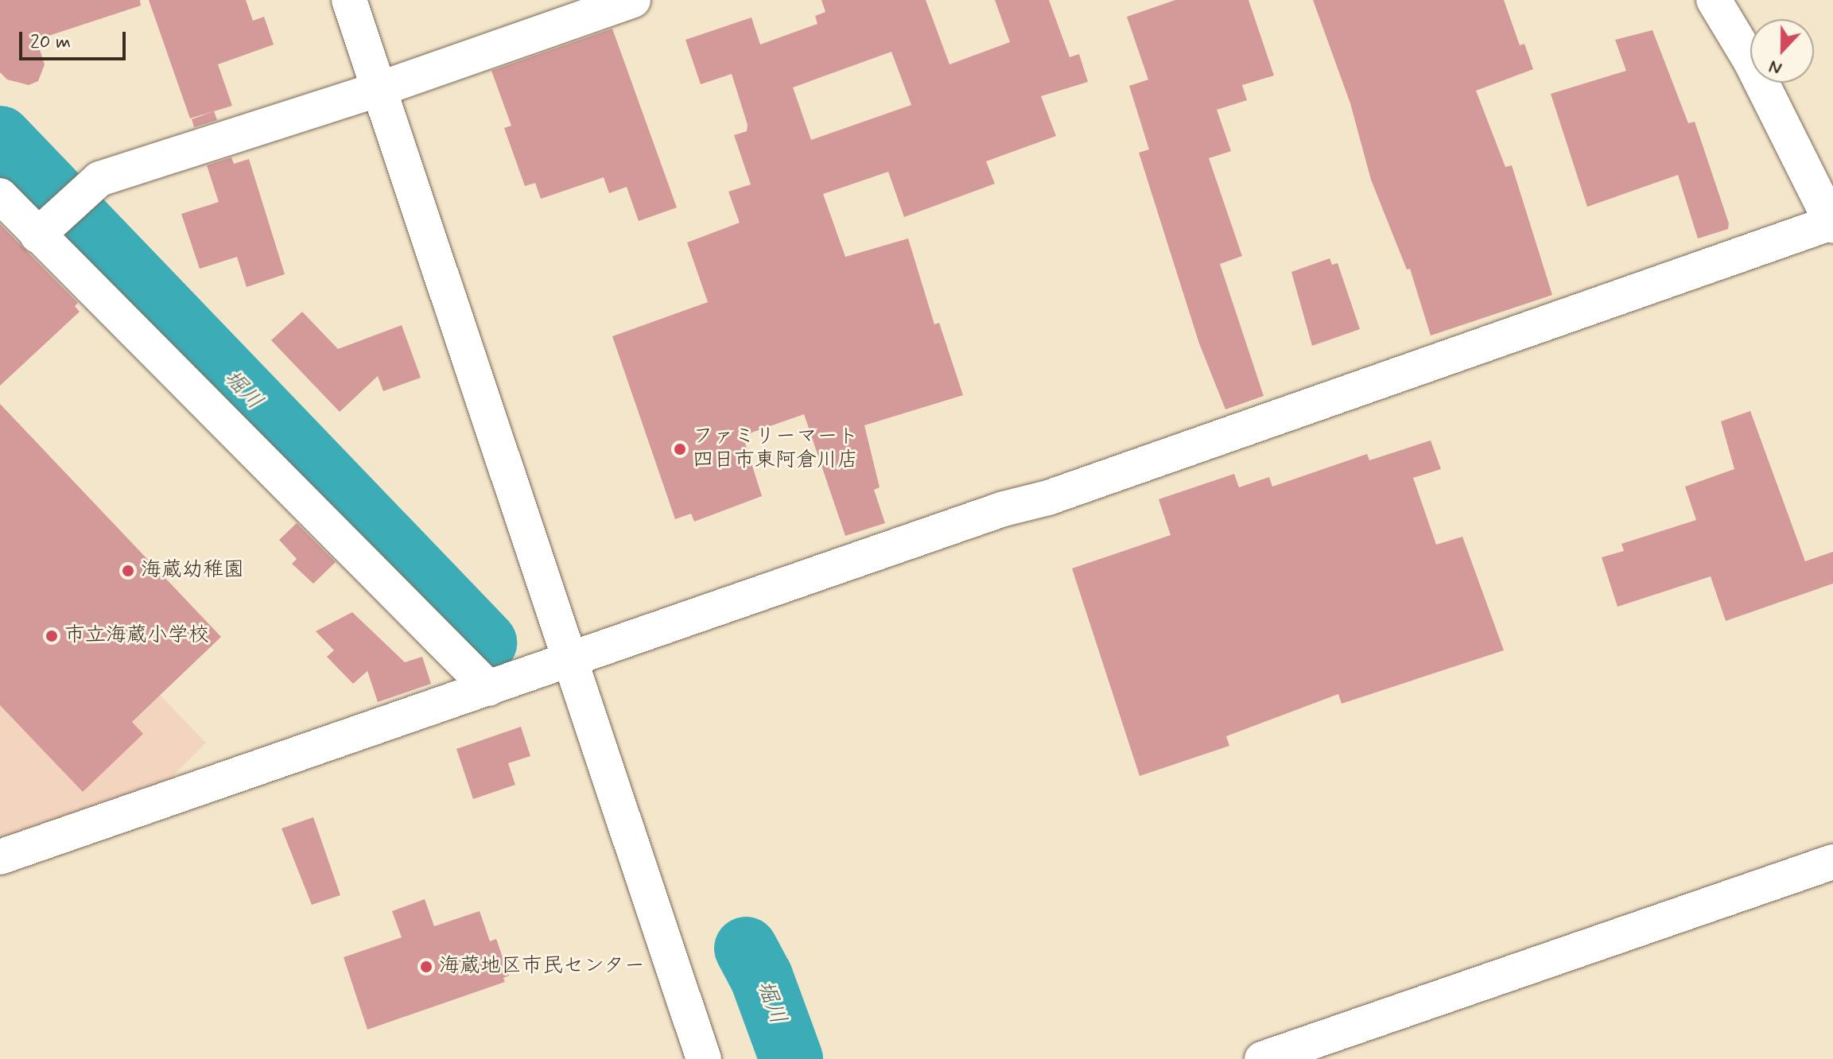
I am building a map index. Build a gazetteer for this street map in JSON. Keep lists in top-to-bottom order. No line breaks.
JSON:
{"water":["堀川"],"places":["ファミリーマート 四日市東阿倉川店","海蔵幼稚園","市立海蔵小学校","海蔵地区市民センター"],"scale_bar":"20 m","north":"bottom"}
